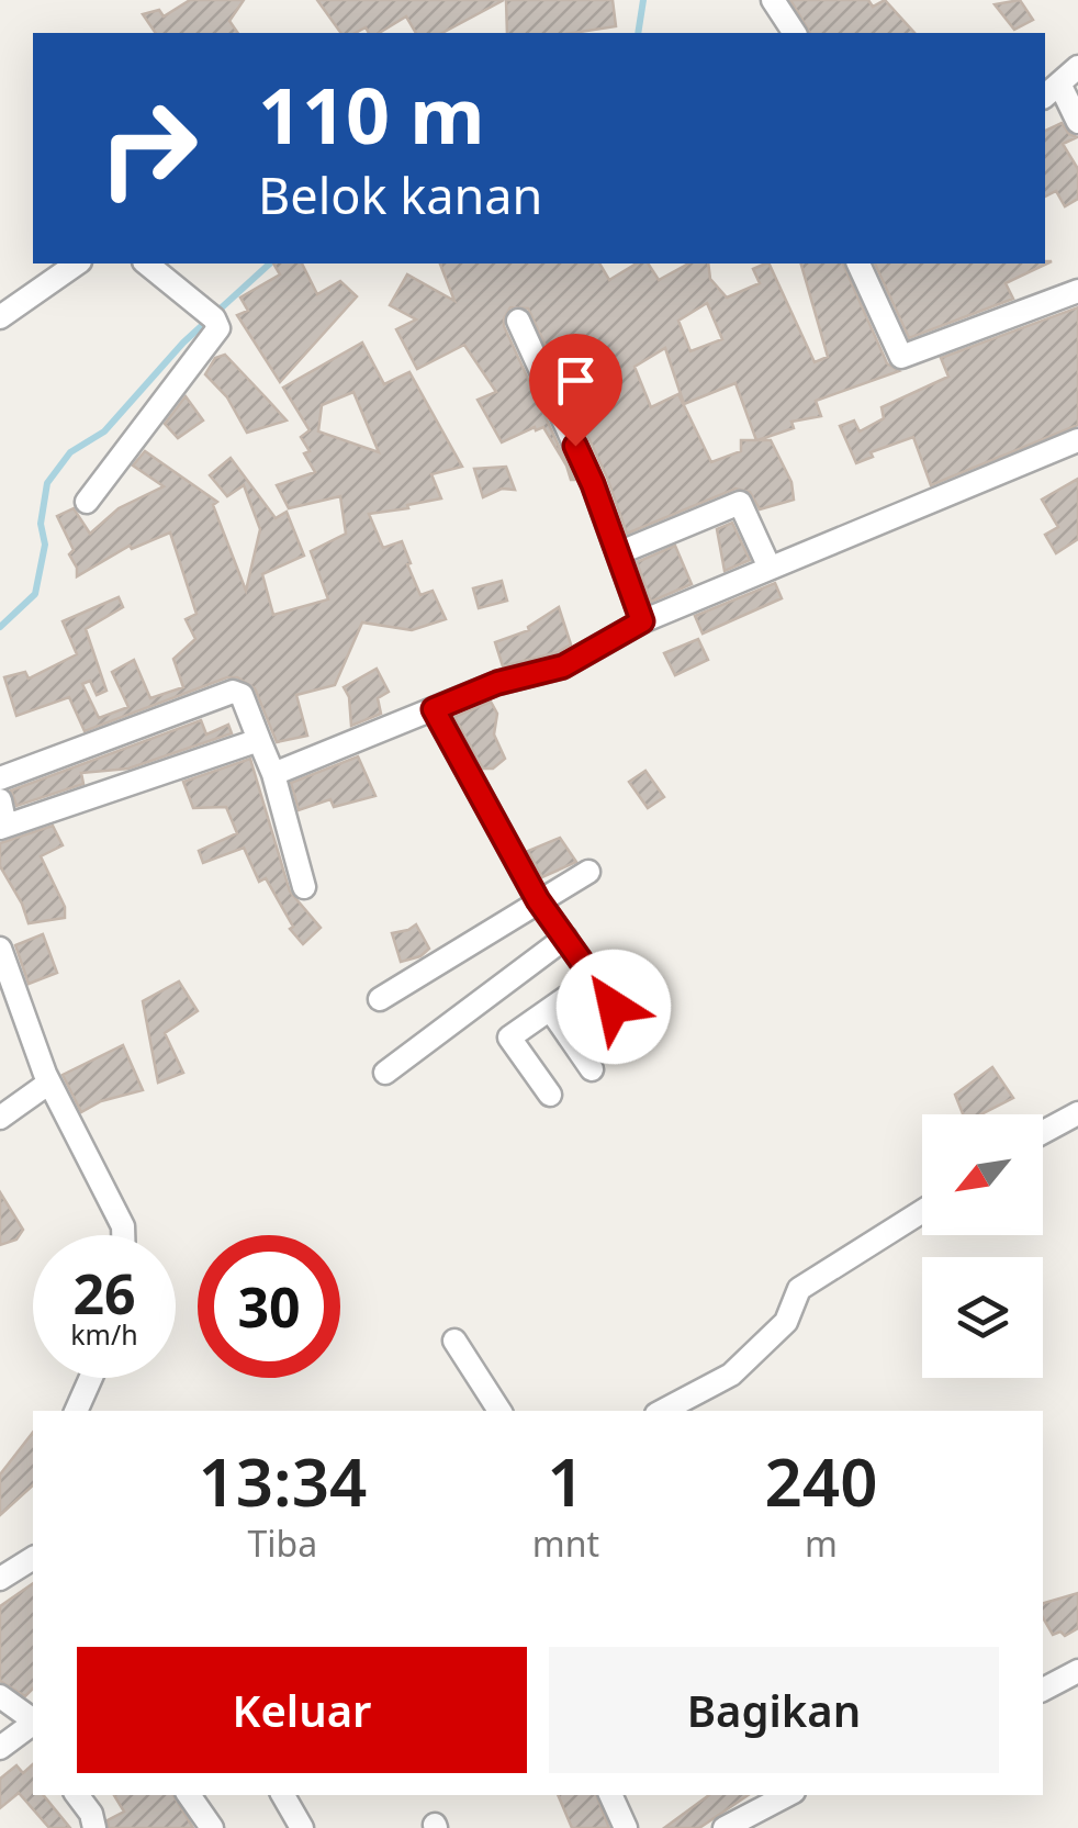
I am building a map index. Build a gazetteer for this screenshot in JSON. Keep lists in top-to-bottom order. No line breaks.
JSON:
{"north":"bottom left","page":{"turn":["110 m","Belok kanan"],"speed":"26 km/h","limit":"30","eta":["13:34","Tiba","1","mnt","240","m"],"buttons":["Keluar","Bagikan"]}}
